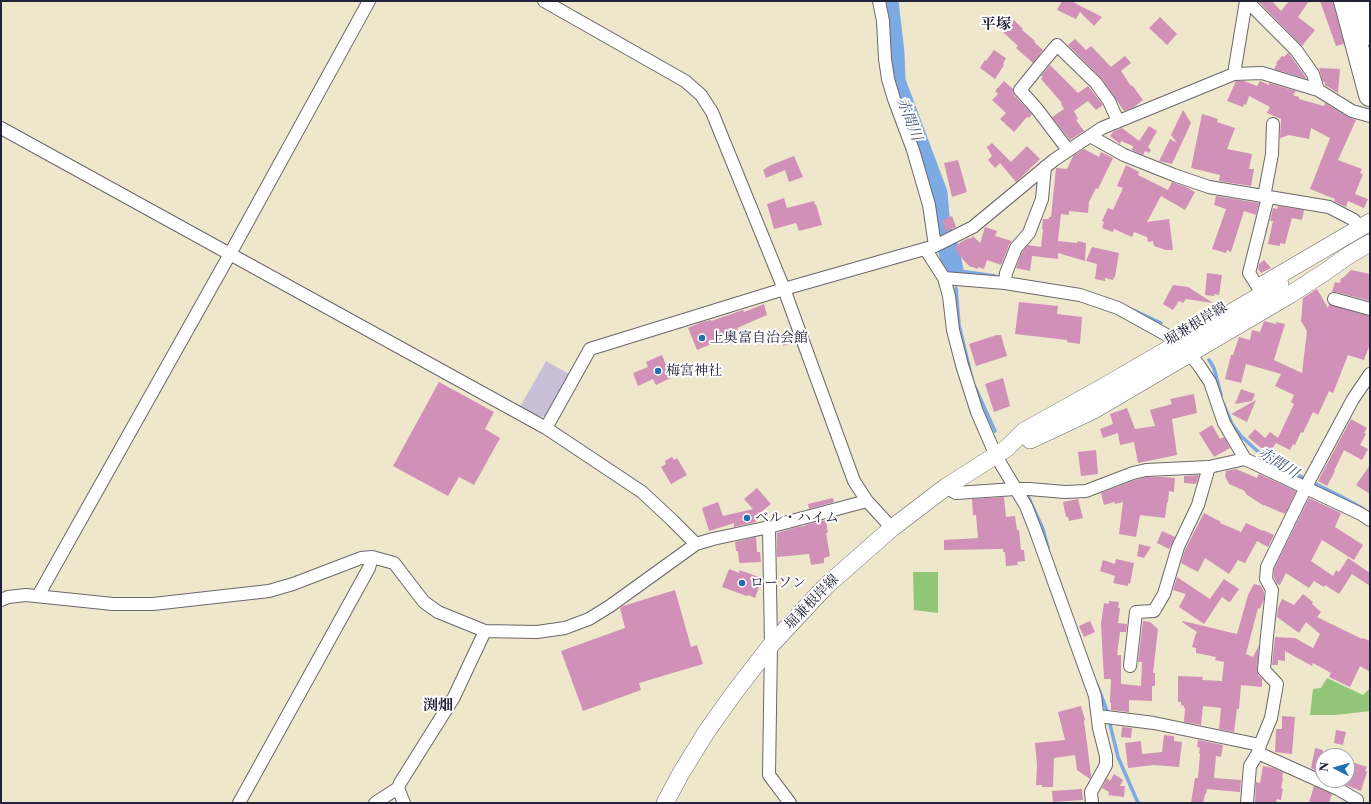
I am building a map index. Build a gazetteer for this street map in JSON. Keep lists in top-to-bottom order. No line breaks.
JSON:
{"streets":{"main road":["堀兼根岸線"]},"districts":["平塚","渕畑"],"water":["赤間川"],"places":["上奥富自治会館","梅宮神社","ベル・ハイム","ローソン"],"north":"left"}
